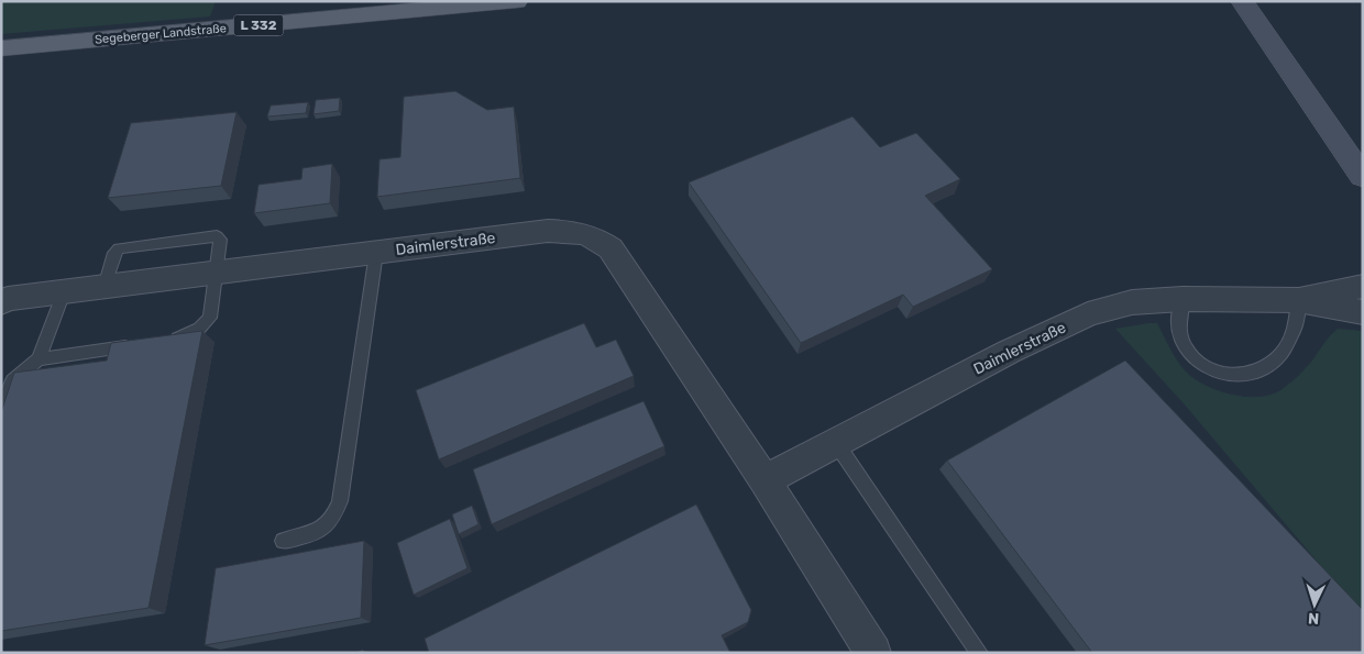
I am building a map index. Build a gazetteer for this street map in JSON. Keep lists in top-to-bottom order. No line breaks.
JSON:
{"streets":{"main road":["L 332","Segeberger Landstraße"],"street":["Daimlerstraße"]},"north":"bottom"}
